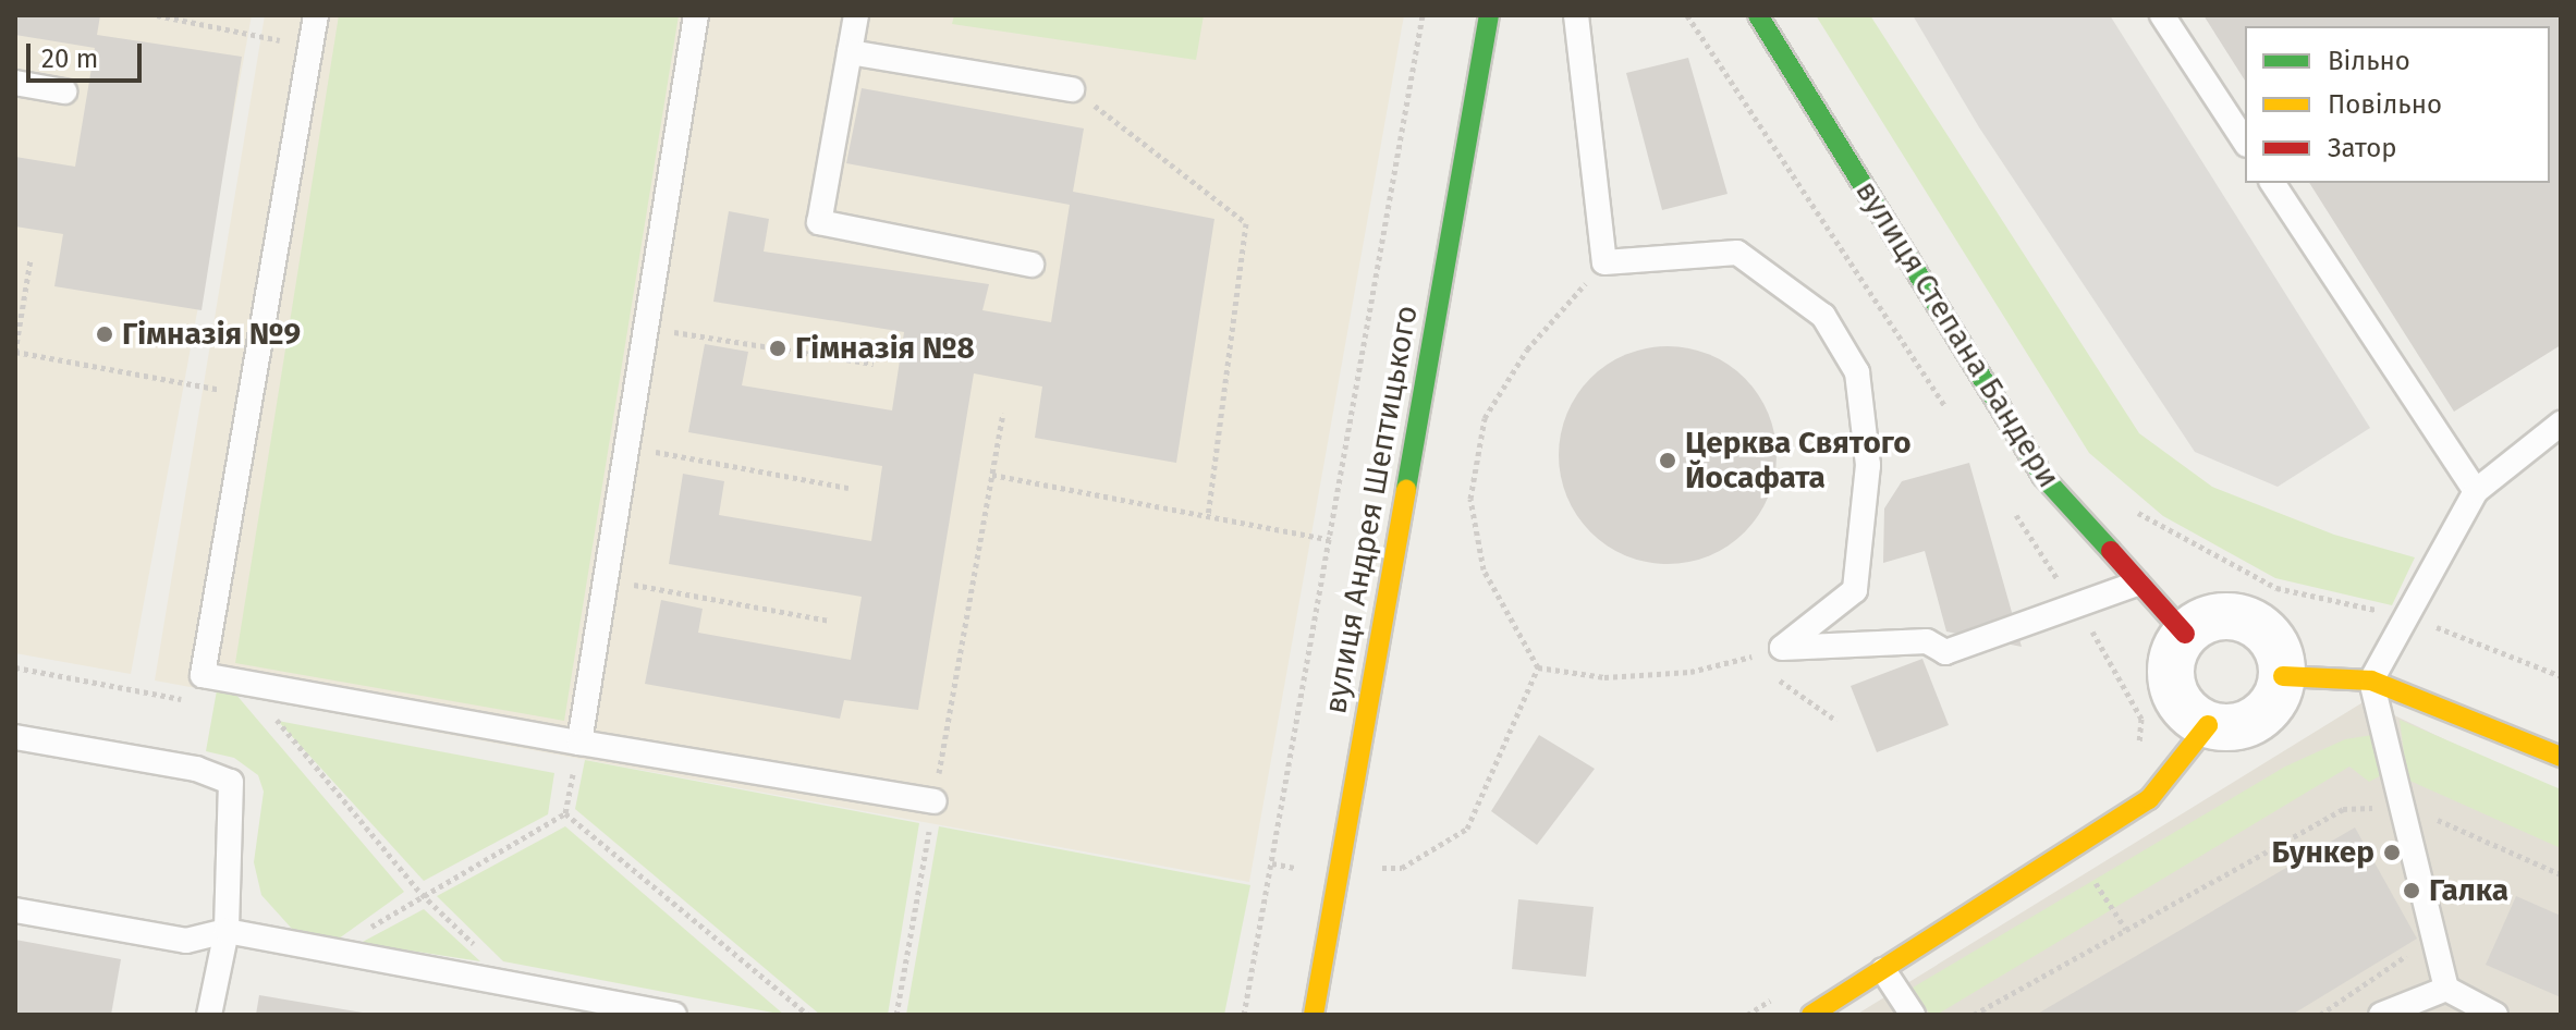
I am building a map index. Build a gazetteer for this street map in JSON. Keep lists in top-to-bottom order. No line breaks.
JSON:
{"streets":{"street":["вулиця Степана Бандери","вулиця Андрея Шептицького"]},"places":["Гімназія №9","Гімназія №8","Церква Святого Йосафата","Бункер","Галка"],"legend":["Вільно","Повільно","Затор"],"scale_bar":"20 m"}
